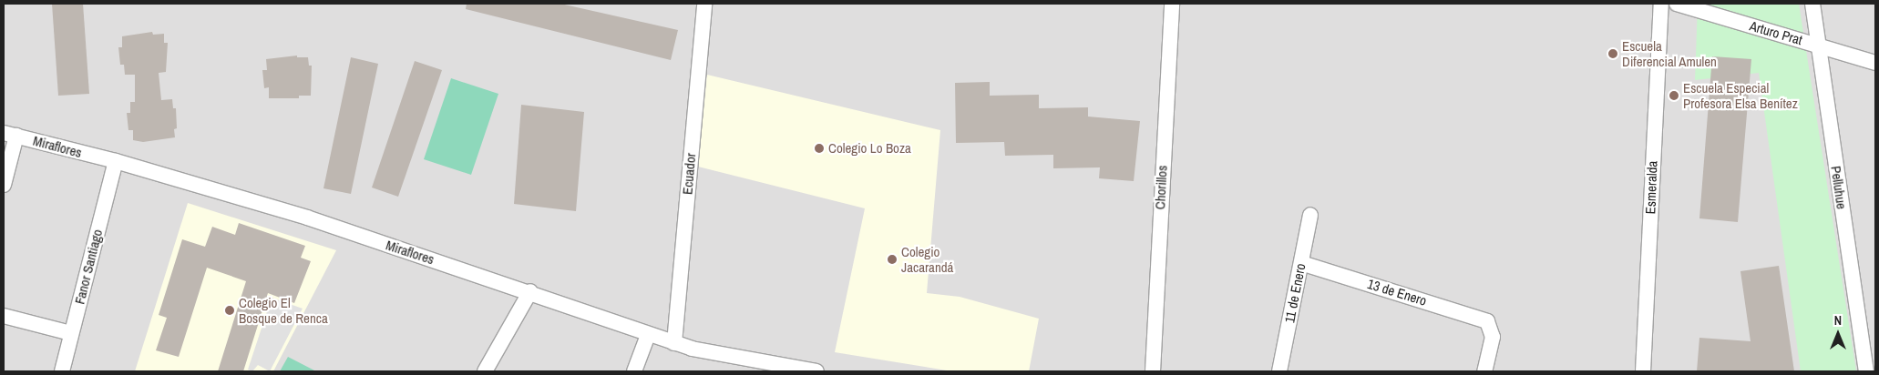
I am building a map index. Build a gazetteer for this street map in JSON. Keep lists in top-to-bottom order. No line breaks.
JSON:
{"streets":{"street":["Arturo Prat","Miraflores","Ecuador","Chorillos","Esmeralda","Pelluhue","Fanor Santiago","13 de Enero","11 de Enero"]},"crossings":[["Arturo Prat","Pelluhue"],["Miraflores","Ecuador"],["Miraflores","Fanor Santiago"],["13 de Enero","11 de Enero"]],"places":["Escuela Diferencial Amulen","Escuela Especial Profesora Elsa Benítez","Colegio Lo Boza","Colegio Jacarandá","Colegio El Bosque de Renca"],"north":"top"}
